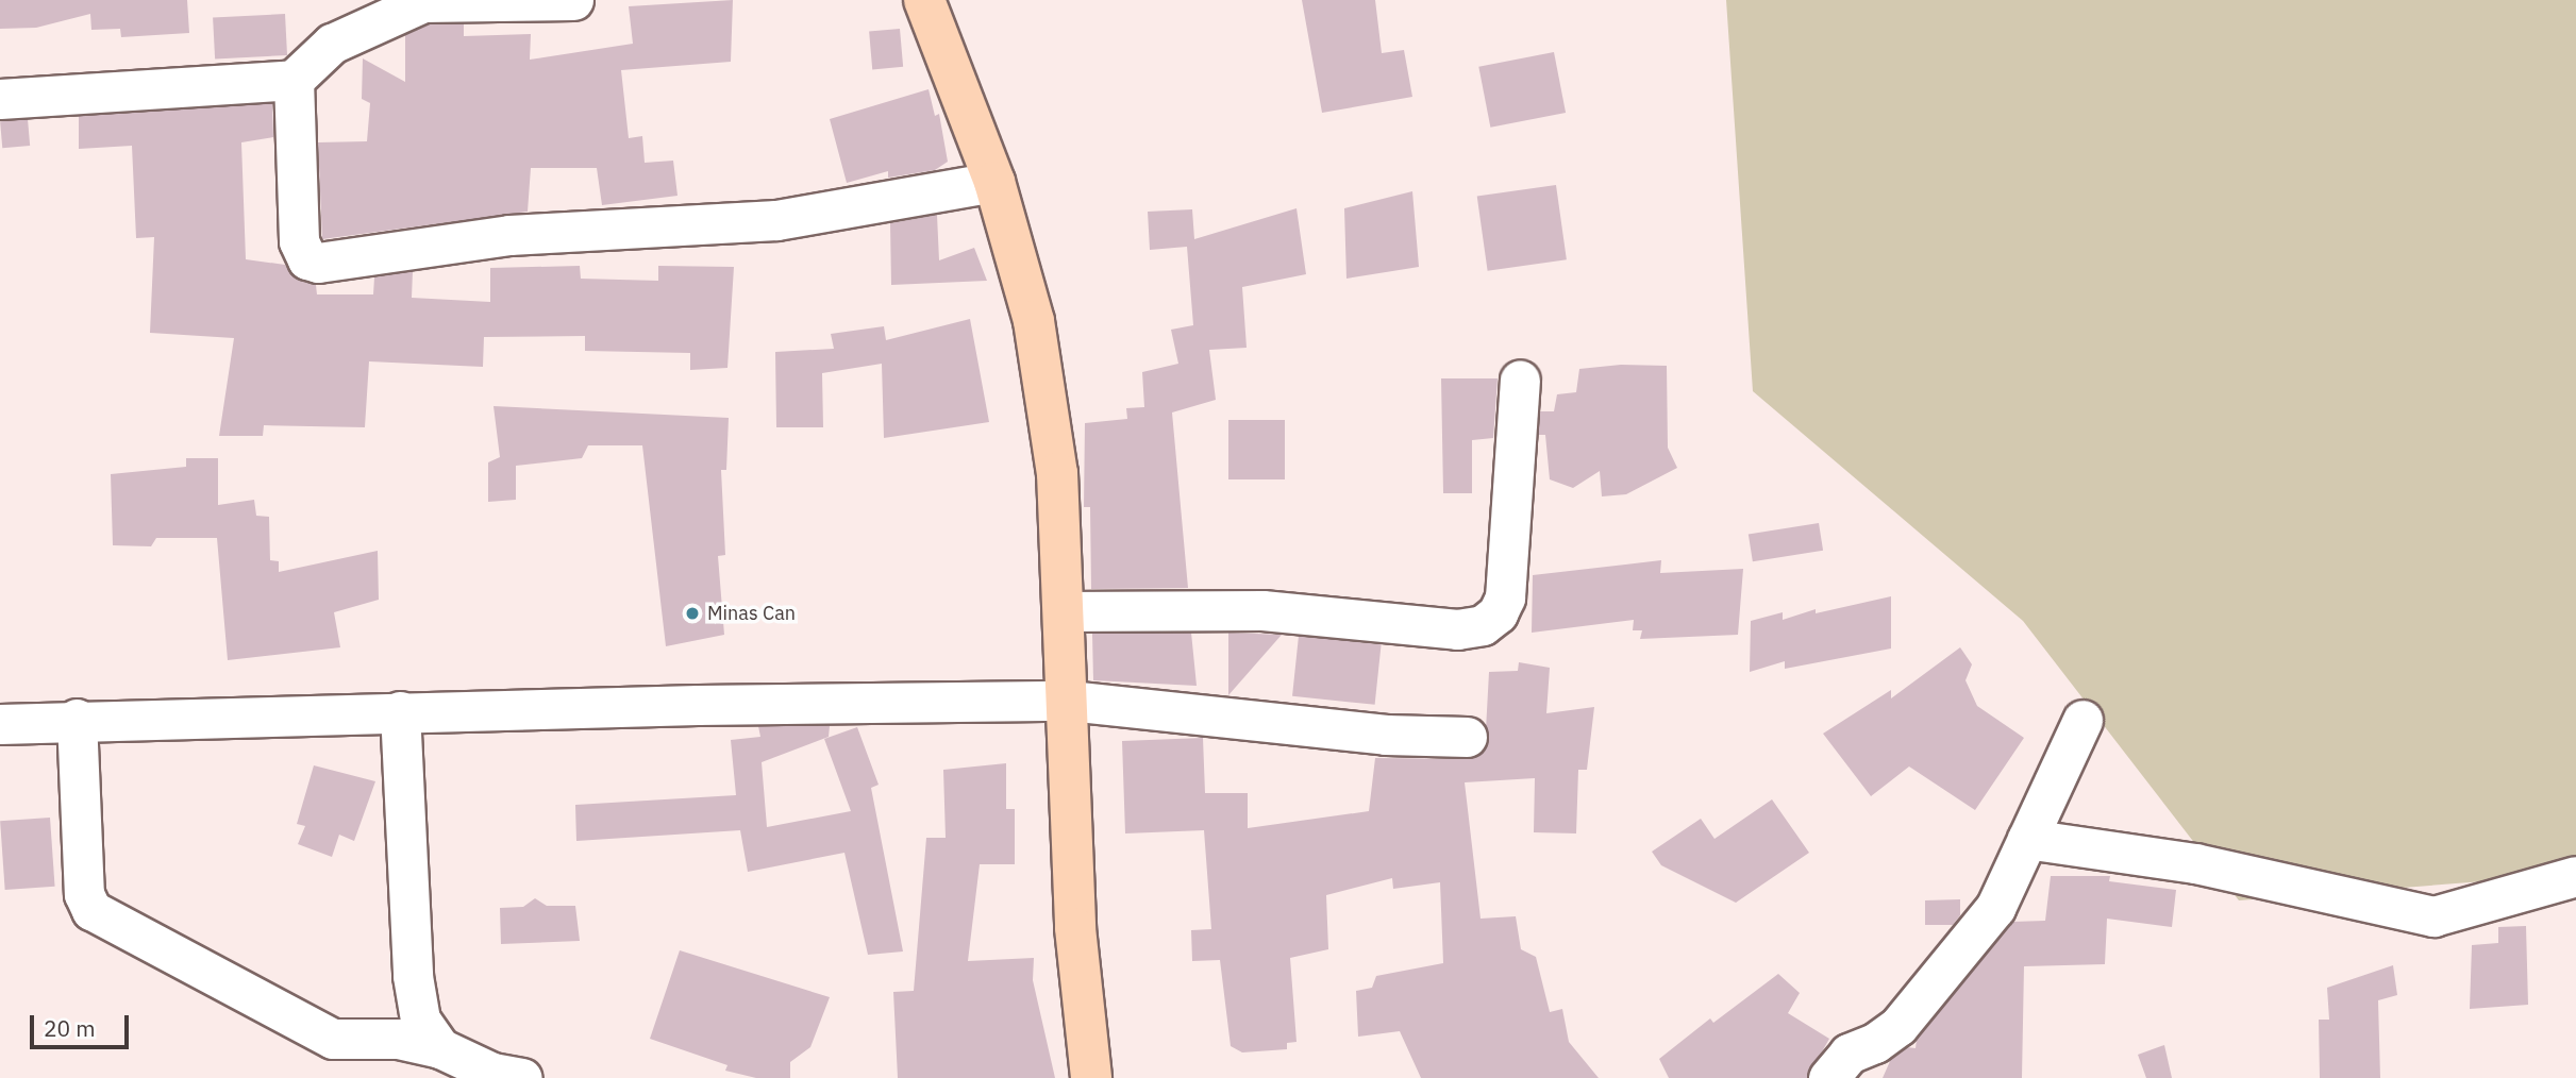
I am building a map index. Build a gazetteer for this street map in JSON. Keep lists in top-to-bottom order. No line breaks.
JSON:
{"places":["Minas Can"],"scale_bar":"20 m"}
